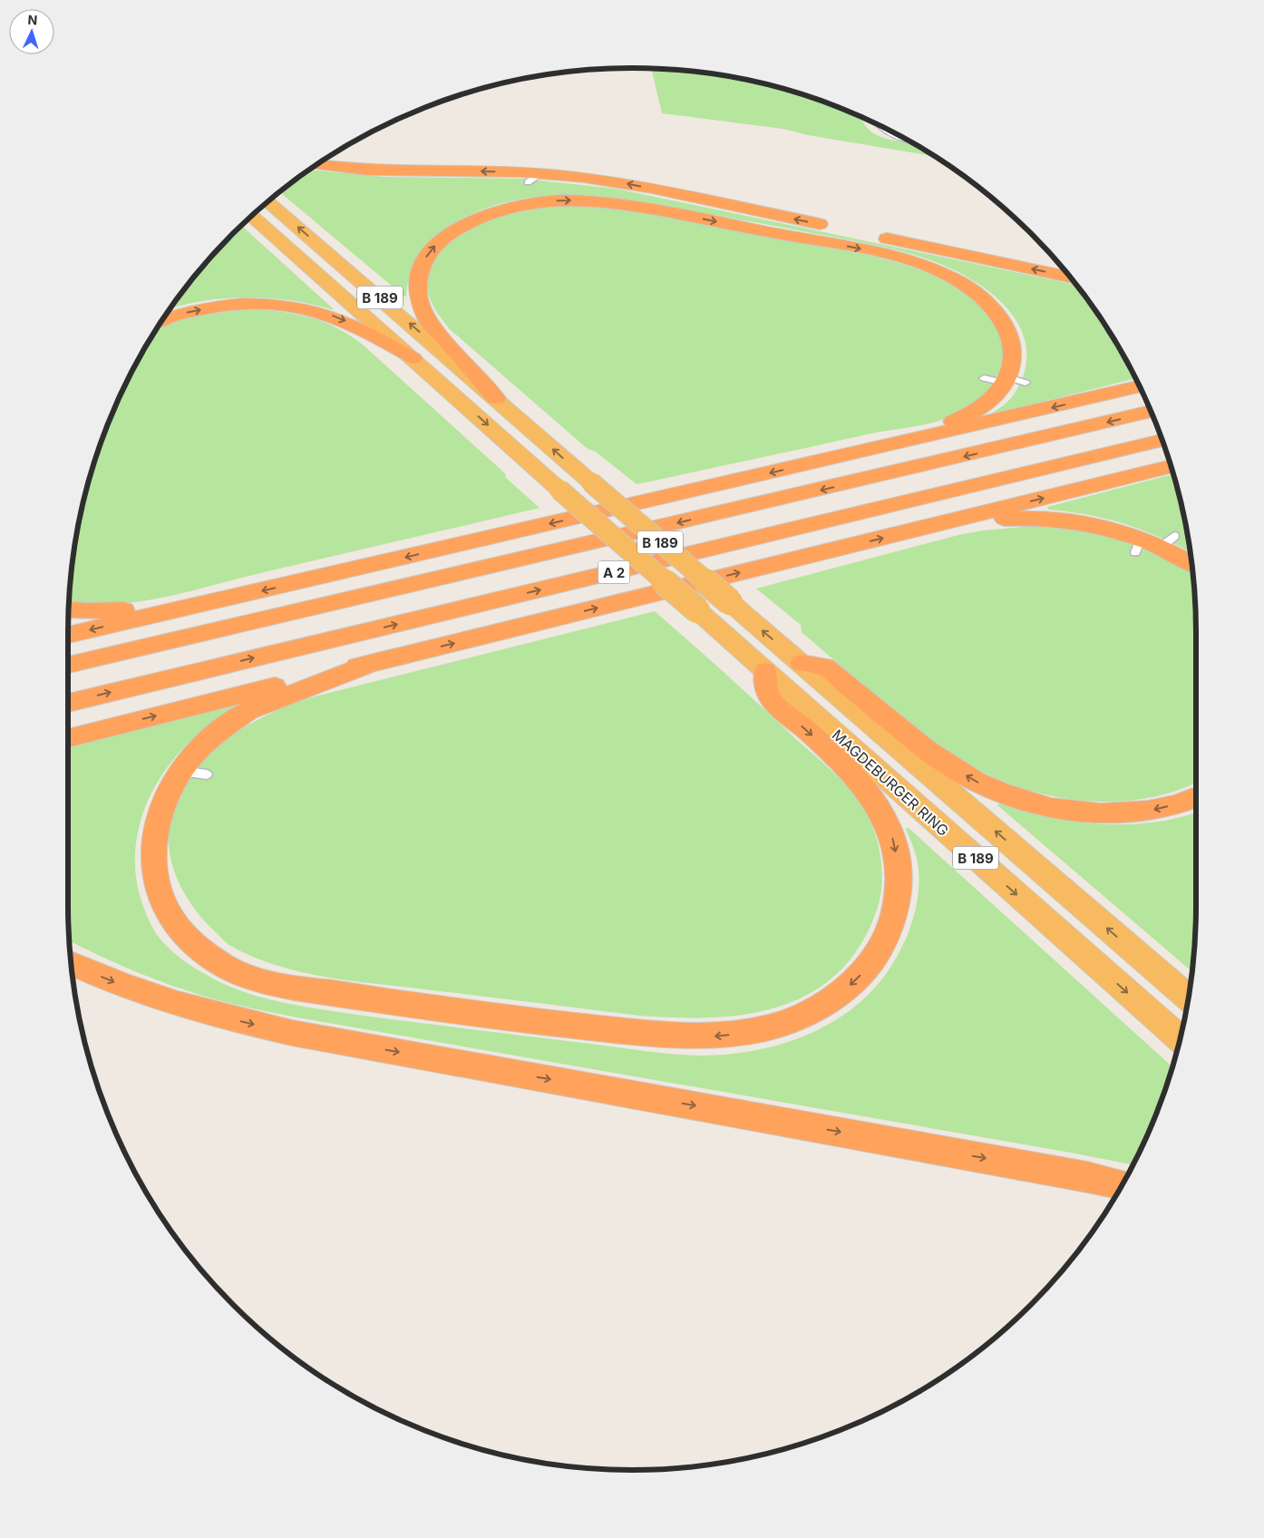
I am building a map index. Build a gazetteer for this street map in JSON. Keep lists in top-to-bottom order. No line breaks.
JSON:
{"streets":{"highway":["B 189","A 2","MAGDEBURGER RING"]},"crossings":[["B 189","MAGDEBURGER RING"]],"north":"top"}
